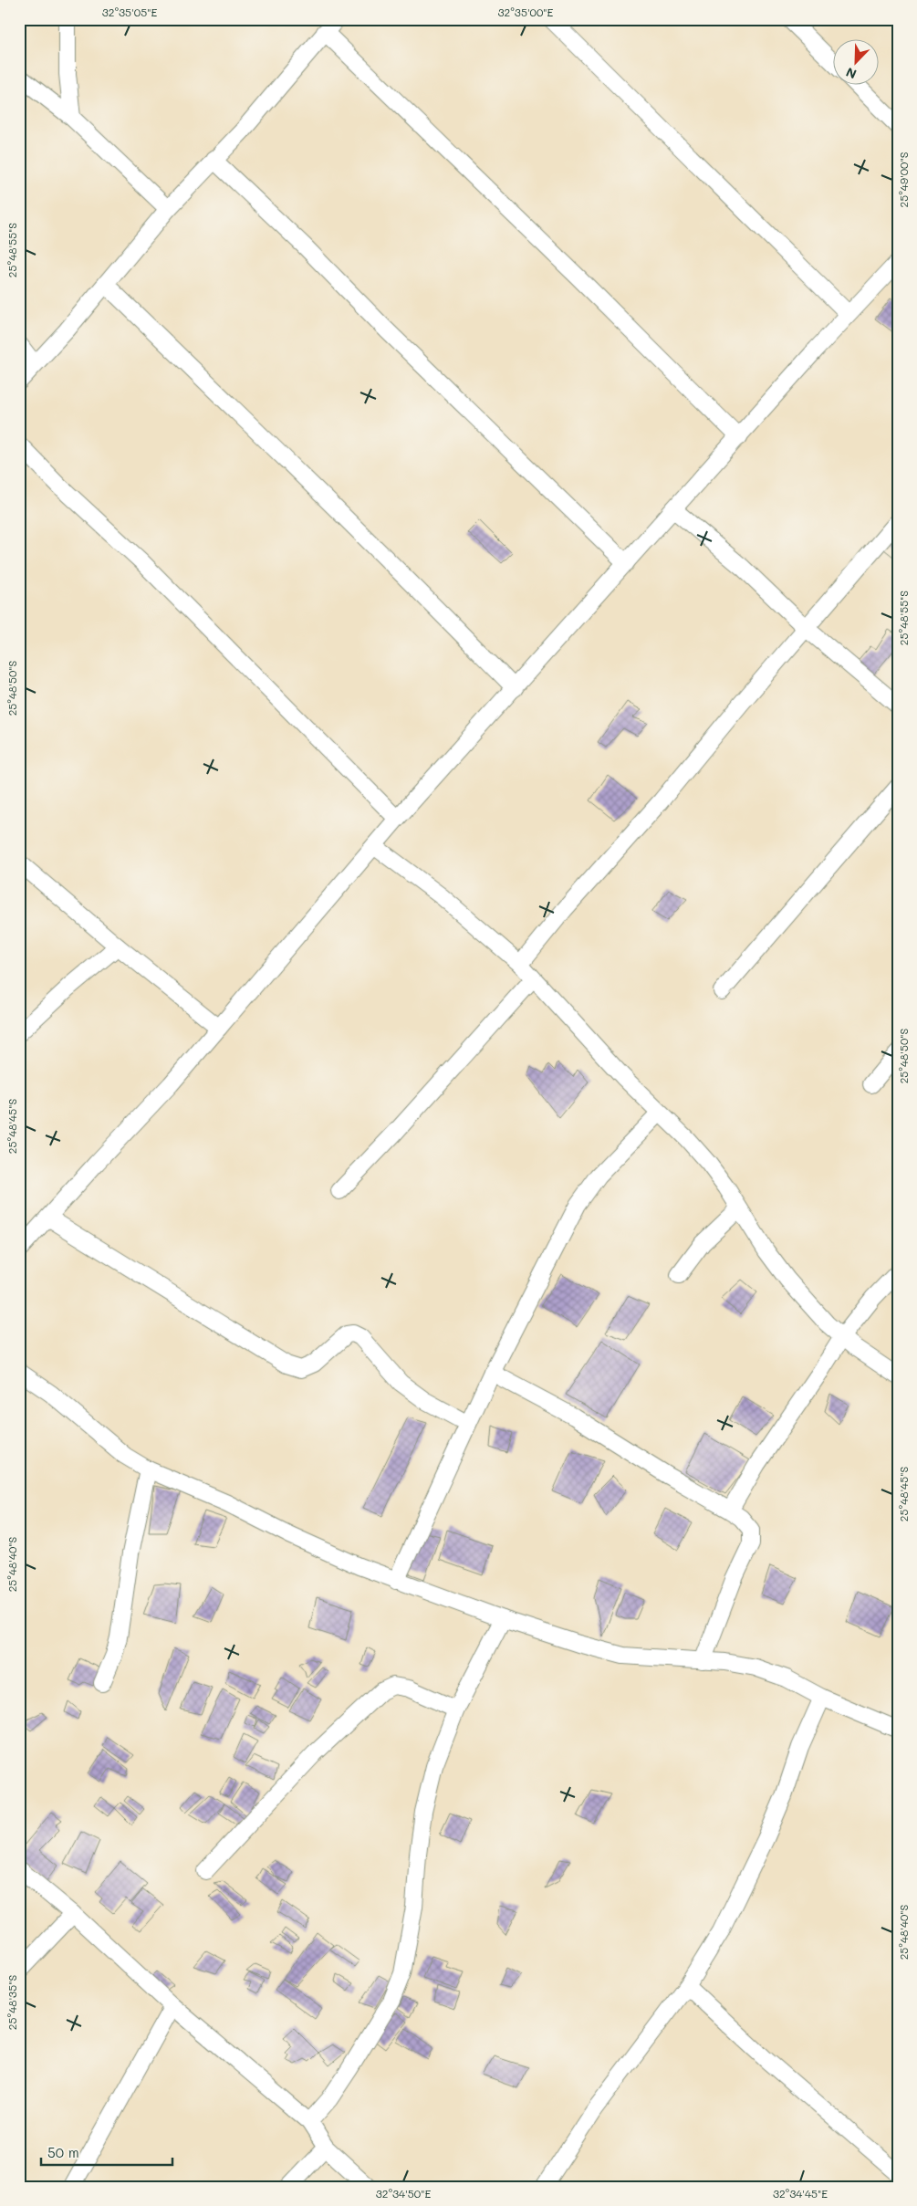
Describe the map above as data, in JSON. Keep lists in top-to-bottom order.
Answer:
{
  "scale_bar": "50 m",
  "north": "bottom left",
  "coordinates": [
    "32°35'05\"E",
    "32°35'00\"E",
    "25°49'00\"S",
    "25°48'55\"S",
    "25°48'50\"S",
    "25°48'45\"S",
    "25°48'40\"S",
    "25°48'35\"S",
    "32°34'50\"E",
    "32°34'45\"E"
  ]
}
